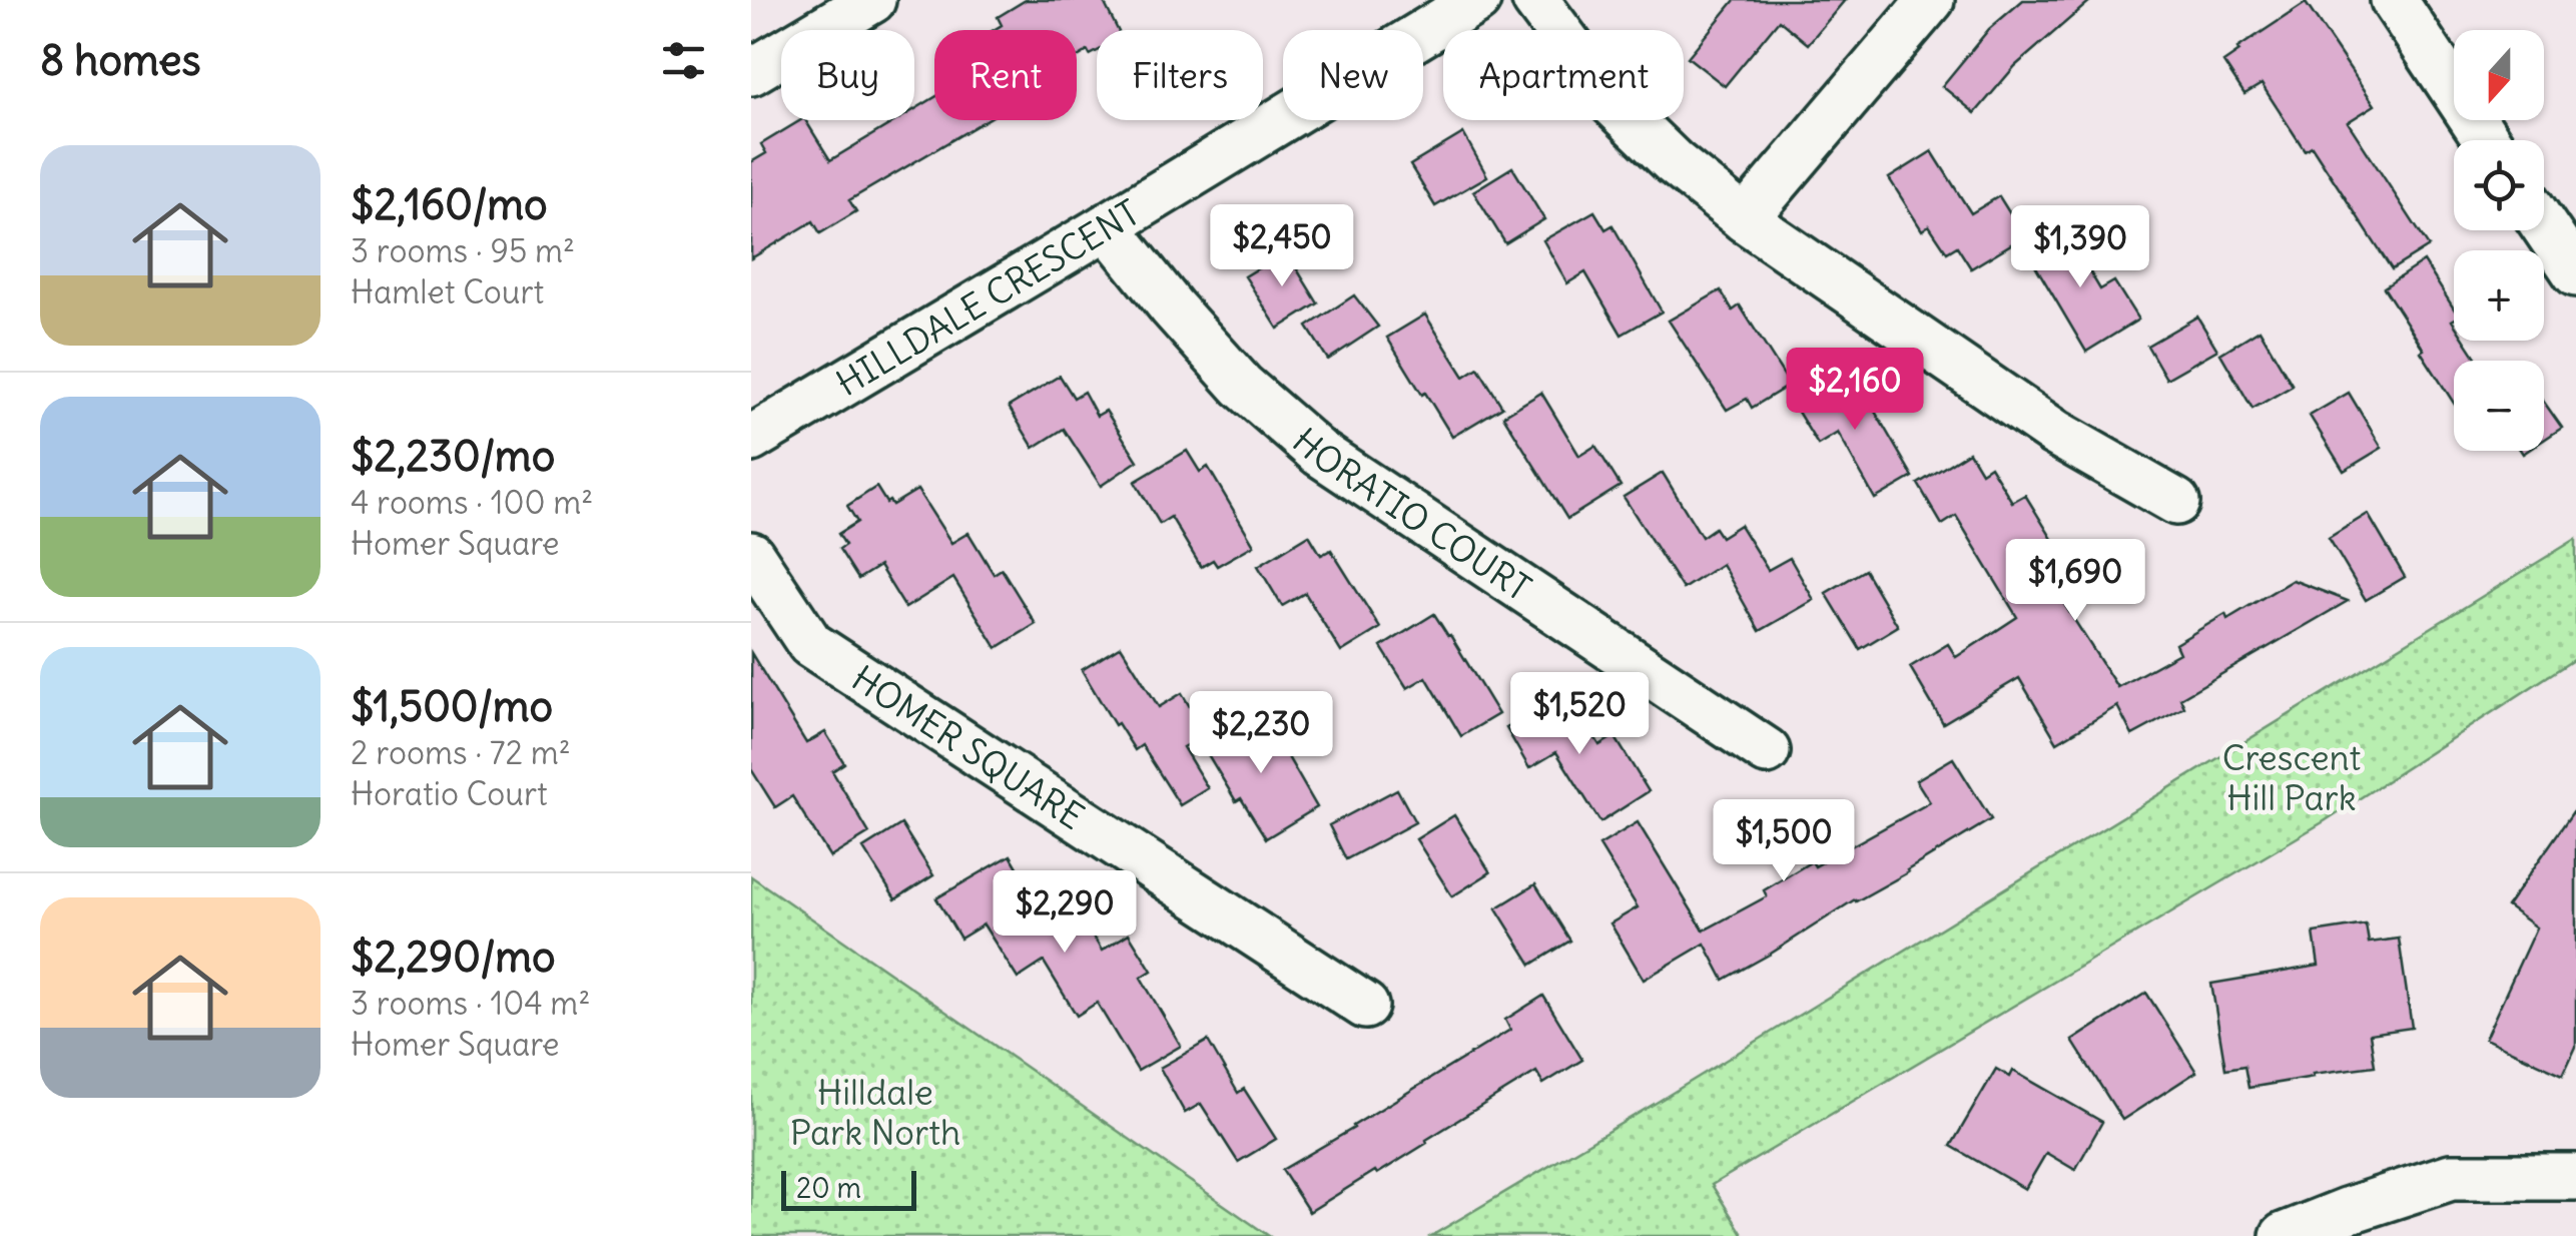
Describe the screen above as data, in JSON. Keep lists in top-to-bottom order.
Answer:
{
  "streets": {
    "street": ["HILLDALE CRESCENT", "HORATIO COURT", "HOMER SQUARE"]
  },
  "crossings": [
    ["HILLDALE CRESCENT", "HORATIO COURT"]
  ],
  "parks": ["Crescent Hill Park", "Hilldale Park North"],
  "scale_bar": "20 m",
  "north": "bottom",
  "page": {
    "heading": "8 homes",
    "map_buttons": ["+", "−"],
    "chip": [
      "Buy",
      "Rent",
      "Filters",
      "New",
      "Apartment"
    ],
    "list": [
      {
        "name": "$2,160/mo",
        "note": "3 rooms · 95 m² · Hamlet Court"
      },
      {
        "name": "$2,230/mo",
        "note": "4 rooms · 100 m² · Homer Square"
      },
      {
        "name": "$1,500/mo",
        "note": "2 rooms · 72 m² · Horatio Court"
      },
      {
        "name": "$2,290/mo",
        "note": "3 rooms · 104 m² · Homer Square"
      }
    ],
    "price": [
      "$2,450",
      "$1,390",
      "$2,160",
      "$1,690",
      "$1,520",
      "$2,230",
      "$1,500",
      "$2,290"
    ],
    "scale": "20 m"
  }
}
